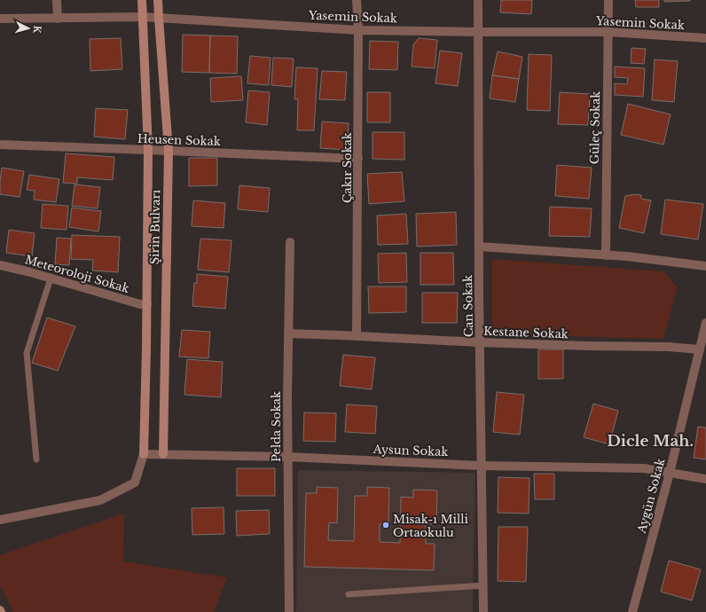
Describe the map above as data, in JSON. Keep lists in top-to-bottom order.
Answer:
{
  "streets": {
    "main road": ["Şirin Bulvarı"],
    "street": [
      "Yasemin Sokak",
      "Güleç Sokak",
      "Heusen Sokak",
      "Çakır Sokak",
      "Meteoroloji Sokak",
      "Can Sokak",
      "Kestane Sokak",
      "Pelda Sokak",
      "Aysun Sokak",
      "Aygün Sokak"
    ]
  },
  "crossings": [
    ["Yasemin Sokak", "Güleç Sokak"],
    ["Yasemin Sokak", "Çakır Sokak"],
    ["Yasemin Sokak", "Şirin Bulvarı"],
    ["Yasemin Sokak", "Can Sokak"],
    ["Heusen Sokak", "Çakır Sokak"],
    ["Heusen Sokak", "Şirin Bulvarı"],
    ["Çakır Sokak", "Kestane Sokak"],
    ["Şirin Bulvarı", "Meteoroloji Sokak"],
    ["Şirin Bulvarı", "Aysun Sokak"],
    ["Can Sokak", "Kestane Sokak"],
    ["Can Sokak", "Aysun Sokak"],
    ["Kestane Sokak", "Pelda Sokak"],
    ["Kestane Sokak", "Aygün Sokak"],
    ["Pelda Sokak", "Aysun Sokak"],
    ["Aysun Sokak", "Aygün Sokak"]
  ],
  "districts": ["Dicle Mah."],
  "places": ["Misak-ı Milli Ortaokulu"],
  "north": "right"
}
